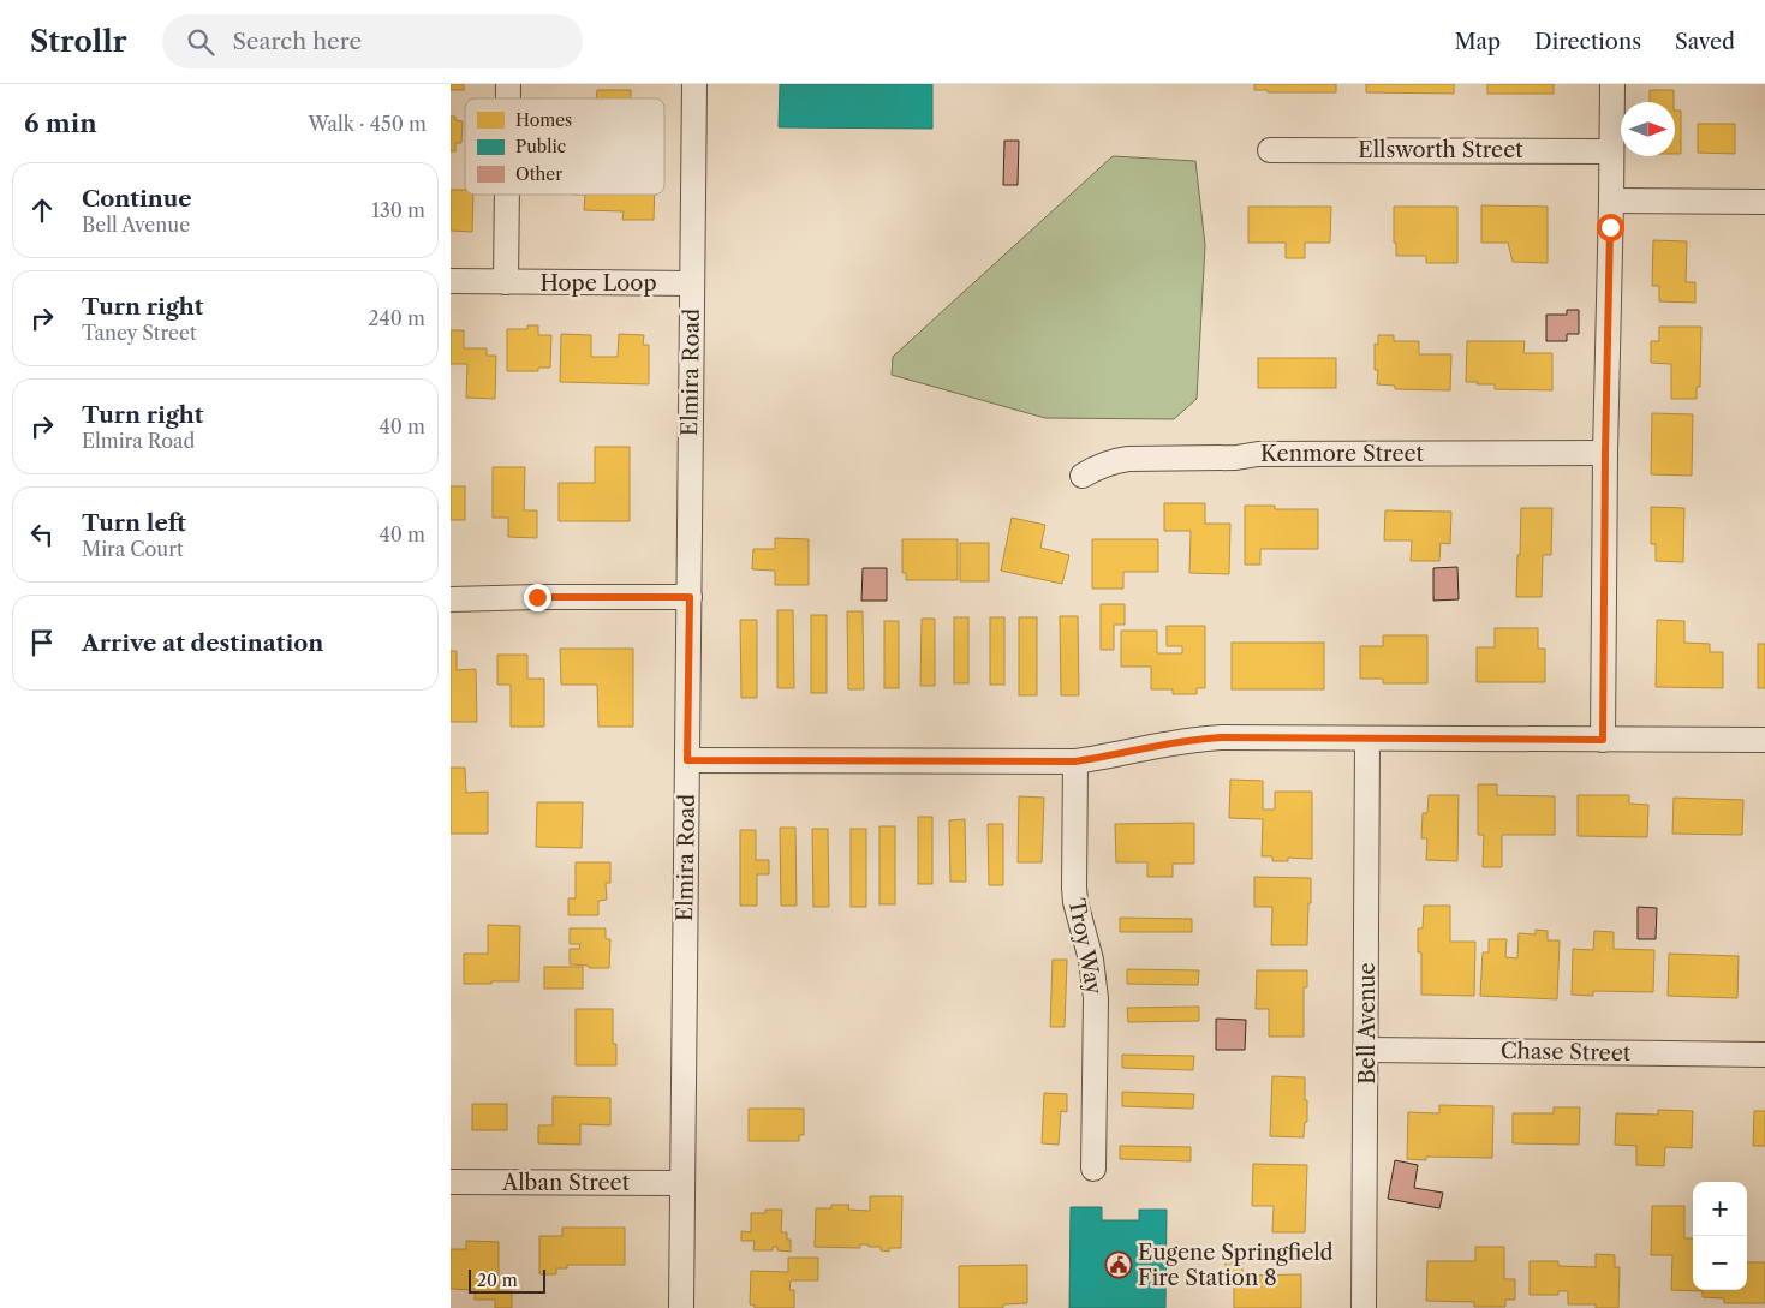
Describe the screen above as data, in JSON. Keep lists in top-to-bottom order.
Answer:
{
  "streets": {
    "street": [
      "Ellsworth Street",
      "Hope Loop",
      "Elmira Road",
      "Kenmore Street",
      "Troy Way",
      "Bell Avenue",
      "Chase Street",
      "Alban Street"
    ]
  },
  "crossings": [
    ["Hope Loop", "Elmira Road"],
    ["Elmira Road", "Alban Street"],
    ["Bell Avenue", "Chase Street"]
  ],
  "places": {
    "public building": ["Eugene Springfield Fire Station 8"]
  },
  "legend": ["Homes", "Public", "Other"],
  "scale_bar": "20 m",
  "north": "right",
  "page": {
    "header": "Strollr",
    "search": "Search here",
    "nav": ["Map", "Directions", "Saved"],
    "heading": ["6 min", "Walk · 450 m"],
    "list": [
      ["Continue", "Bell Avenue", "130 m"],
      ["Turn right", "Taney Street", "240 m"],
      ["Turn right", "Elmira Road", "40 m"],
      ["Turn left", "Mira Court", "40 m"],
      "Arrive at destination"
    ],
    "map_buttons": ["+", "−"],
    "scale": "20 m"
  }
}
